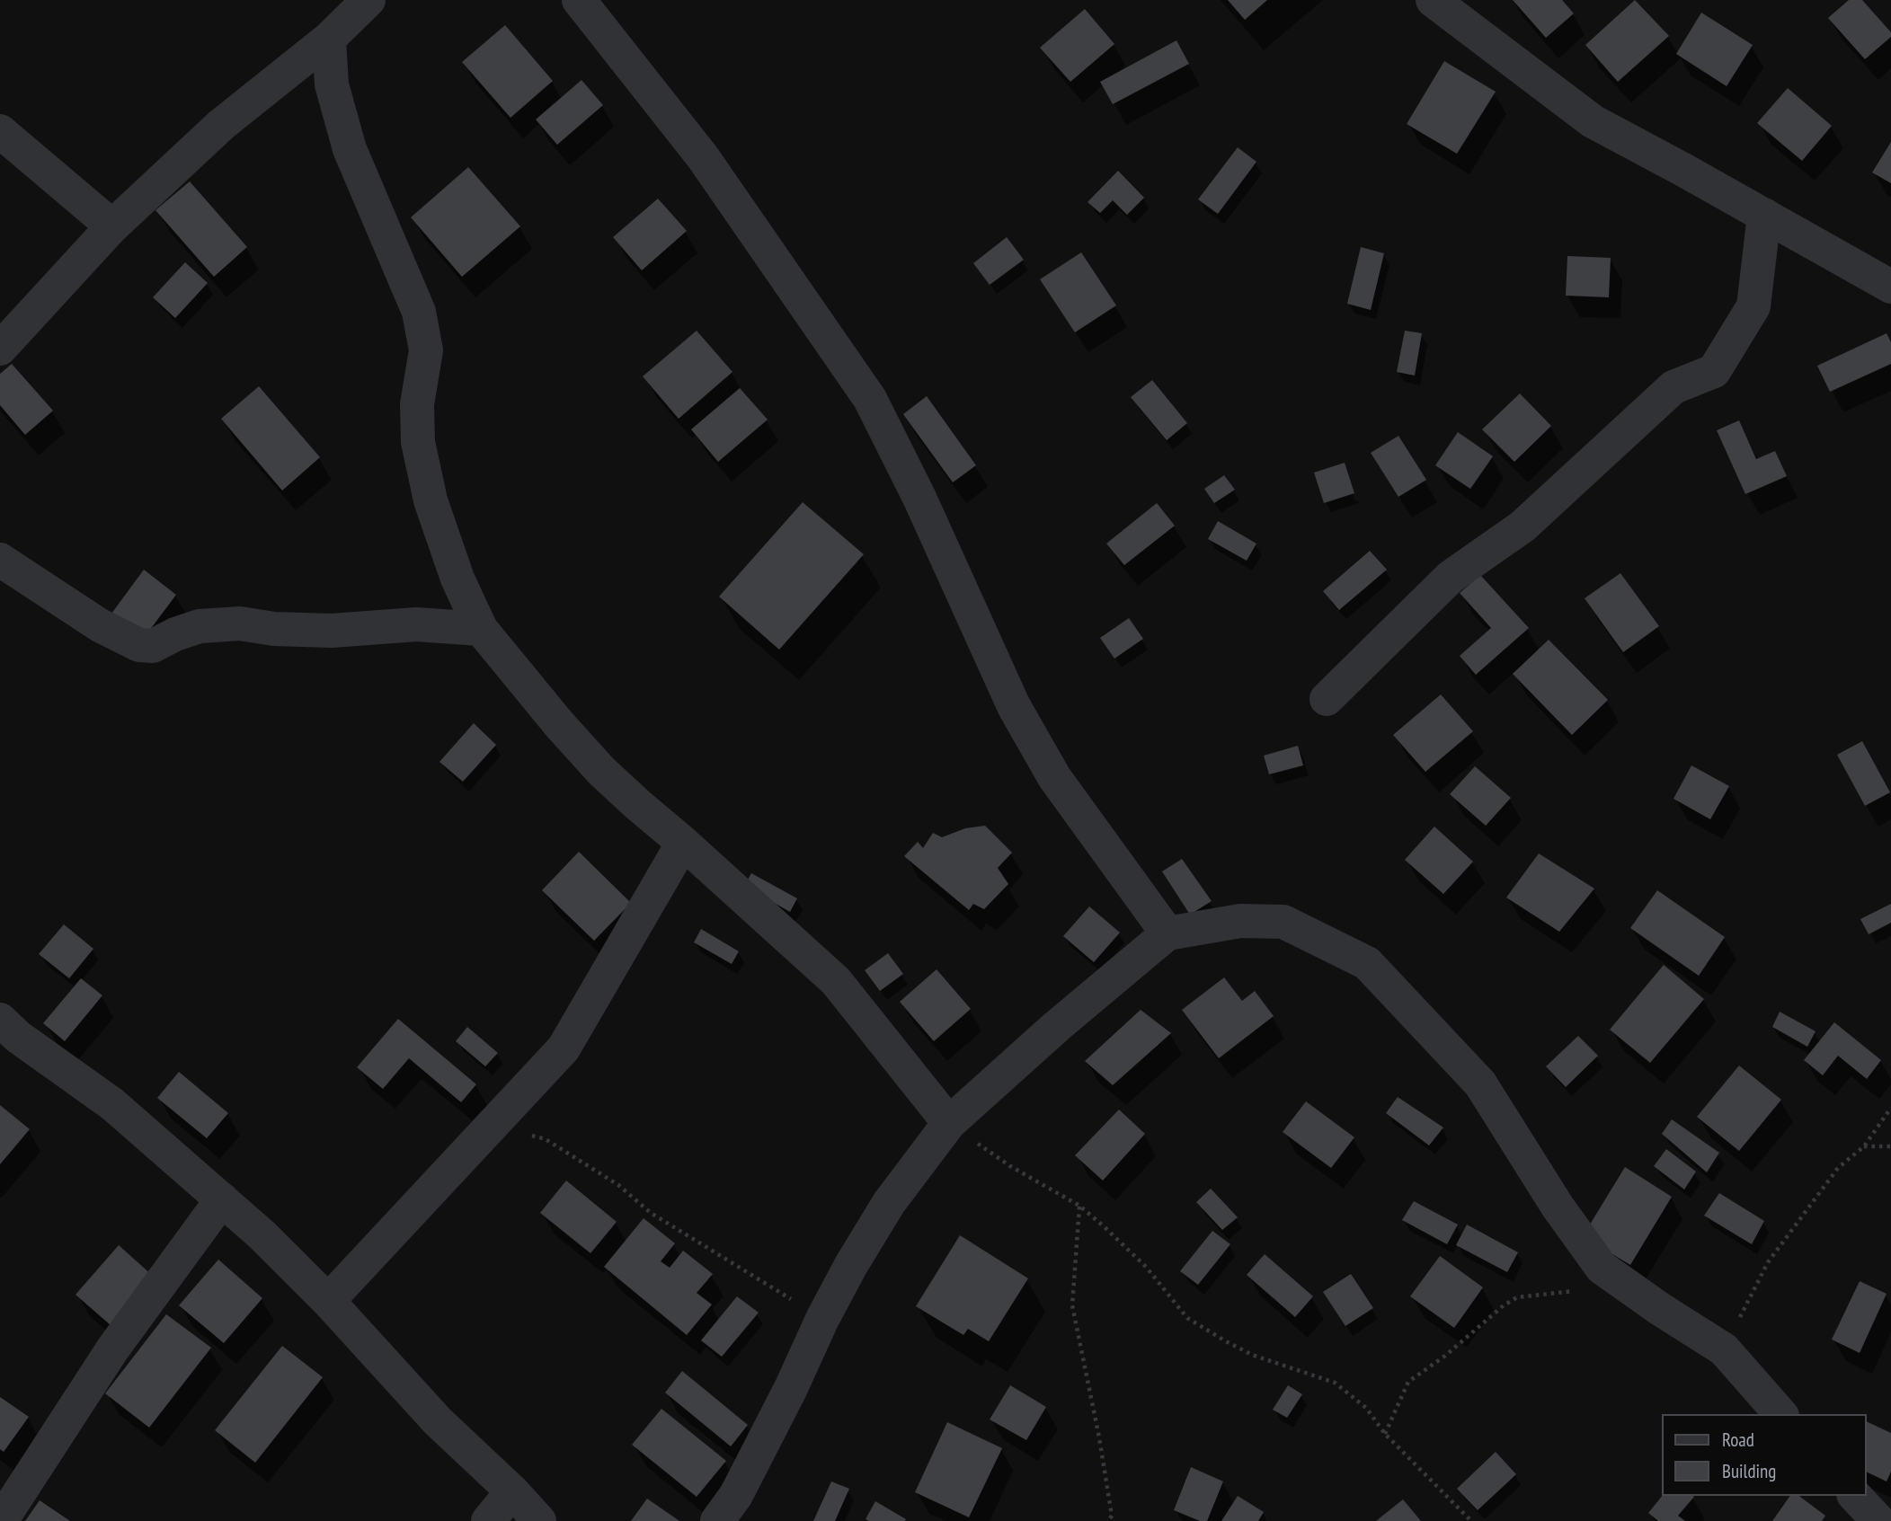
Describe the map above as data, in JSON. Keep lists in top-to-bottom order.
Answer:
{
  "legend": ["Road", "Building"]
}
